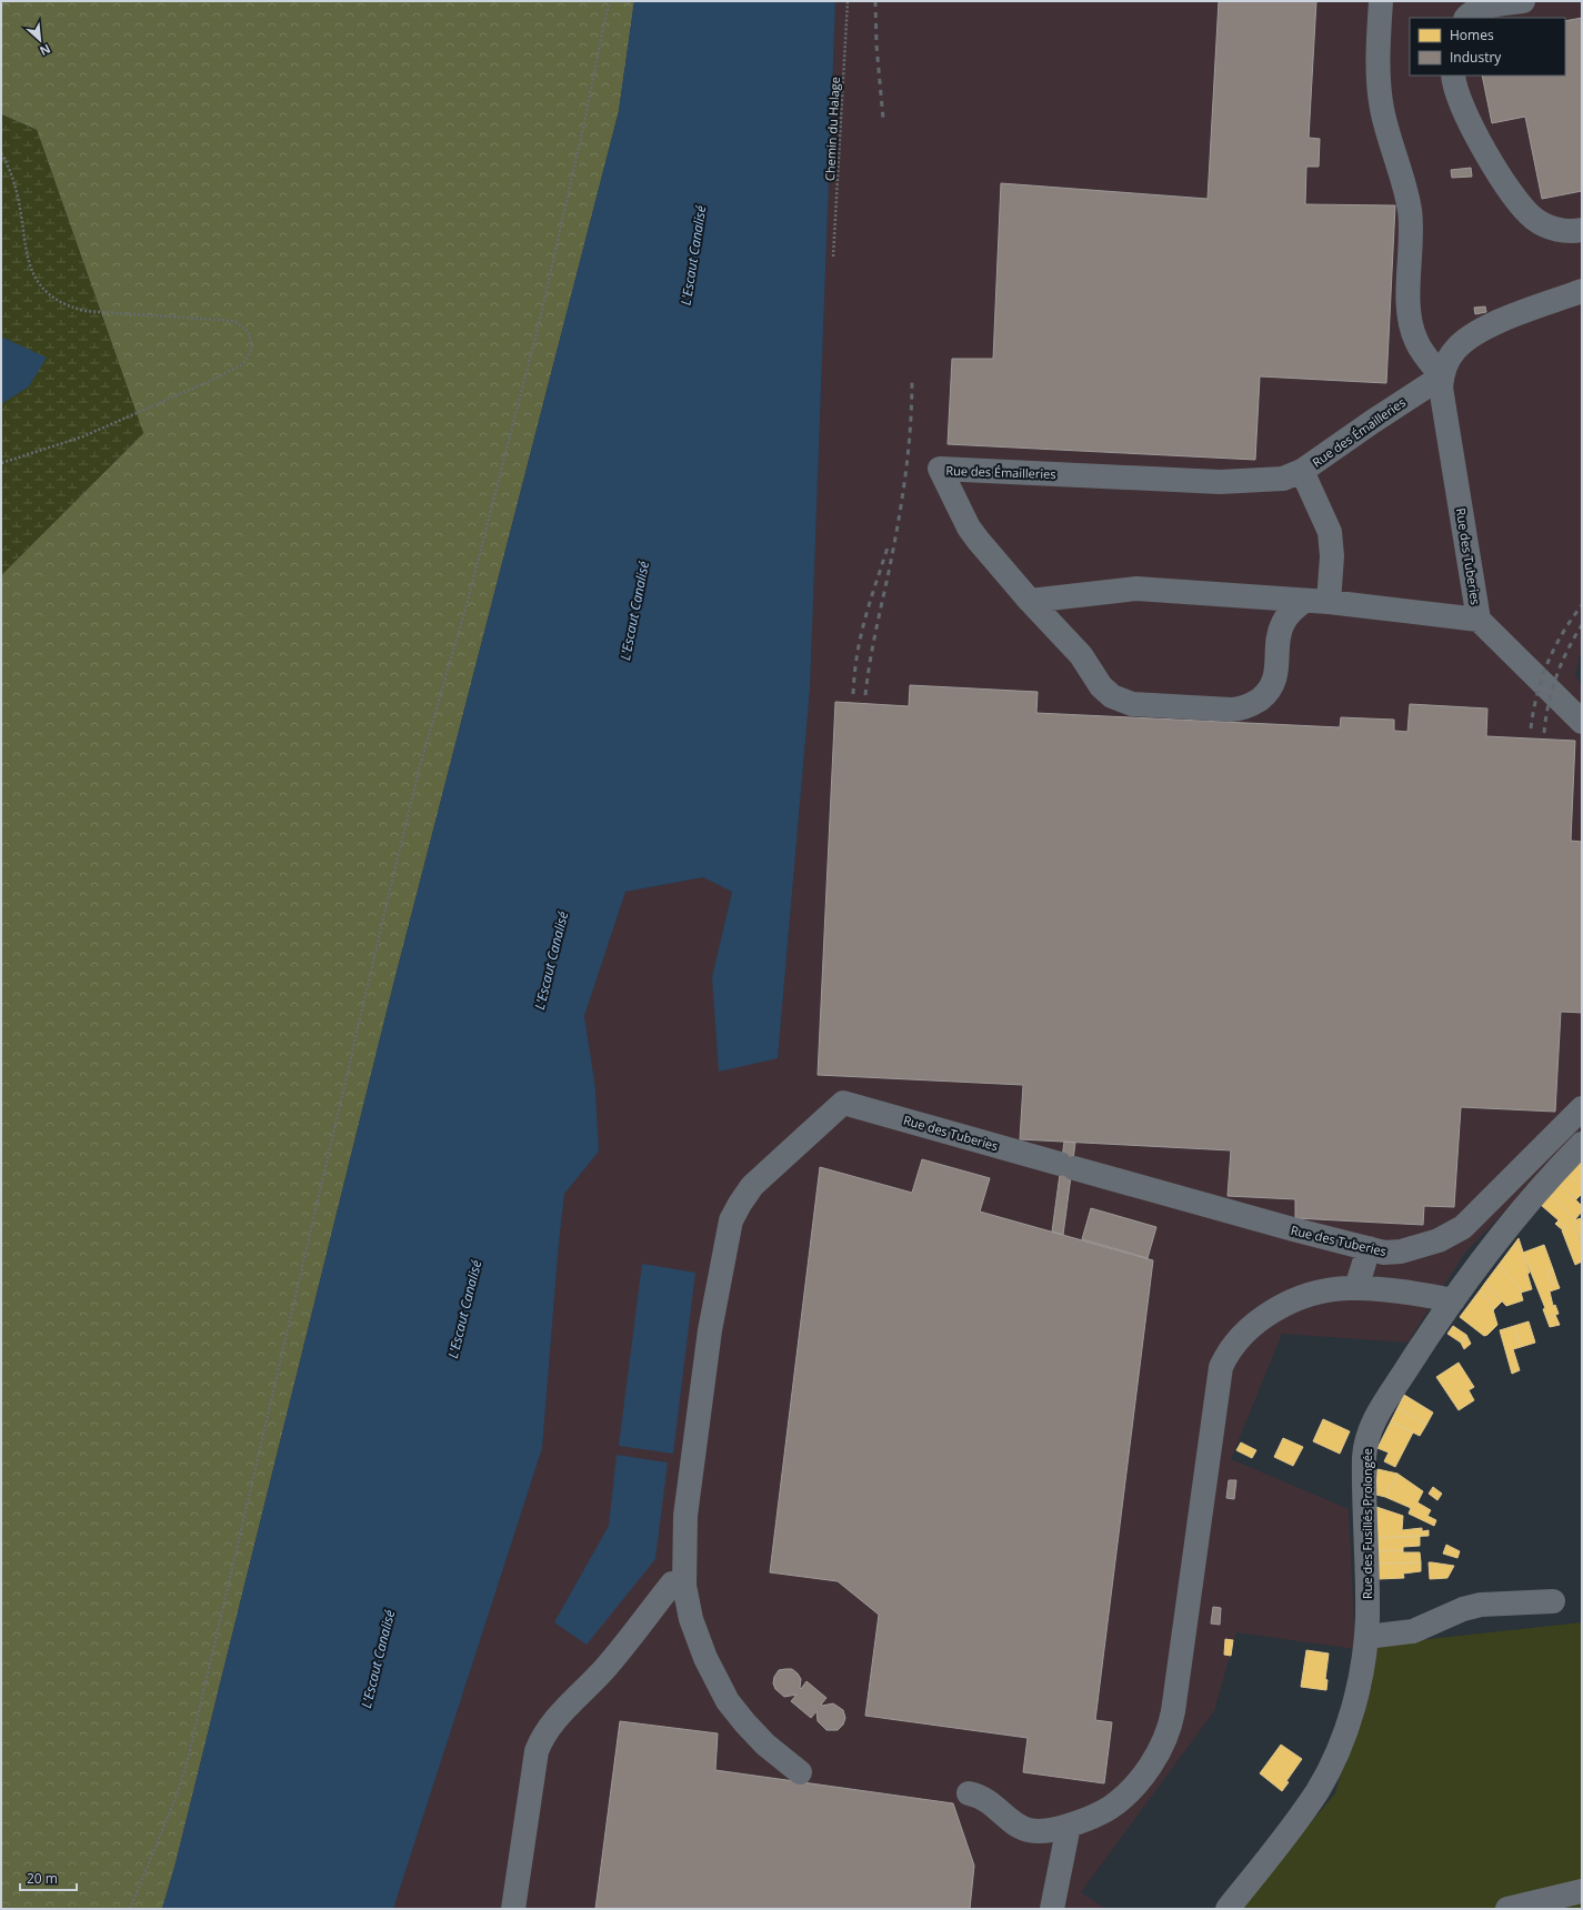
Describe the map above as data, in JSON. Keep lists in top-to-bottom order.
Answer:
{
  "streets": {
    "street": ["Rue des Émailleries", "Rue des Tuberies", "Rue des Fusillés Prolongée"],
    "path": ["Chemin du Halage"]
  },
  "crossings": [
    ["Rue des Émailleries", "Rue des Tuberies"]
  ],
  "water": ["L'Escaut Canalisé"],
  "legend": ["Homes", "Industry"],
  "scale_bar": "20 m",
  "north": "bottom right"
}
